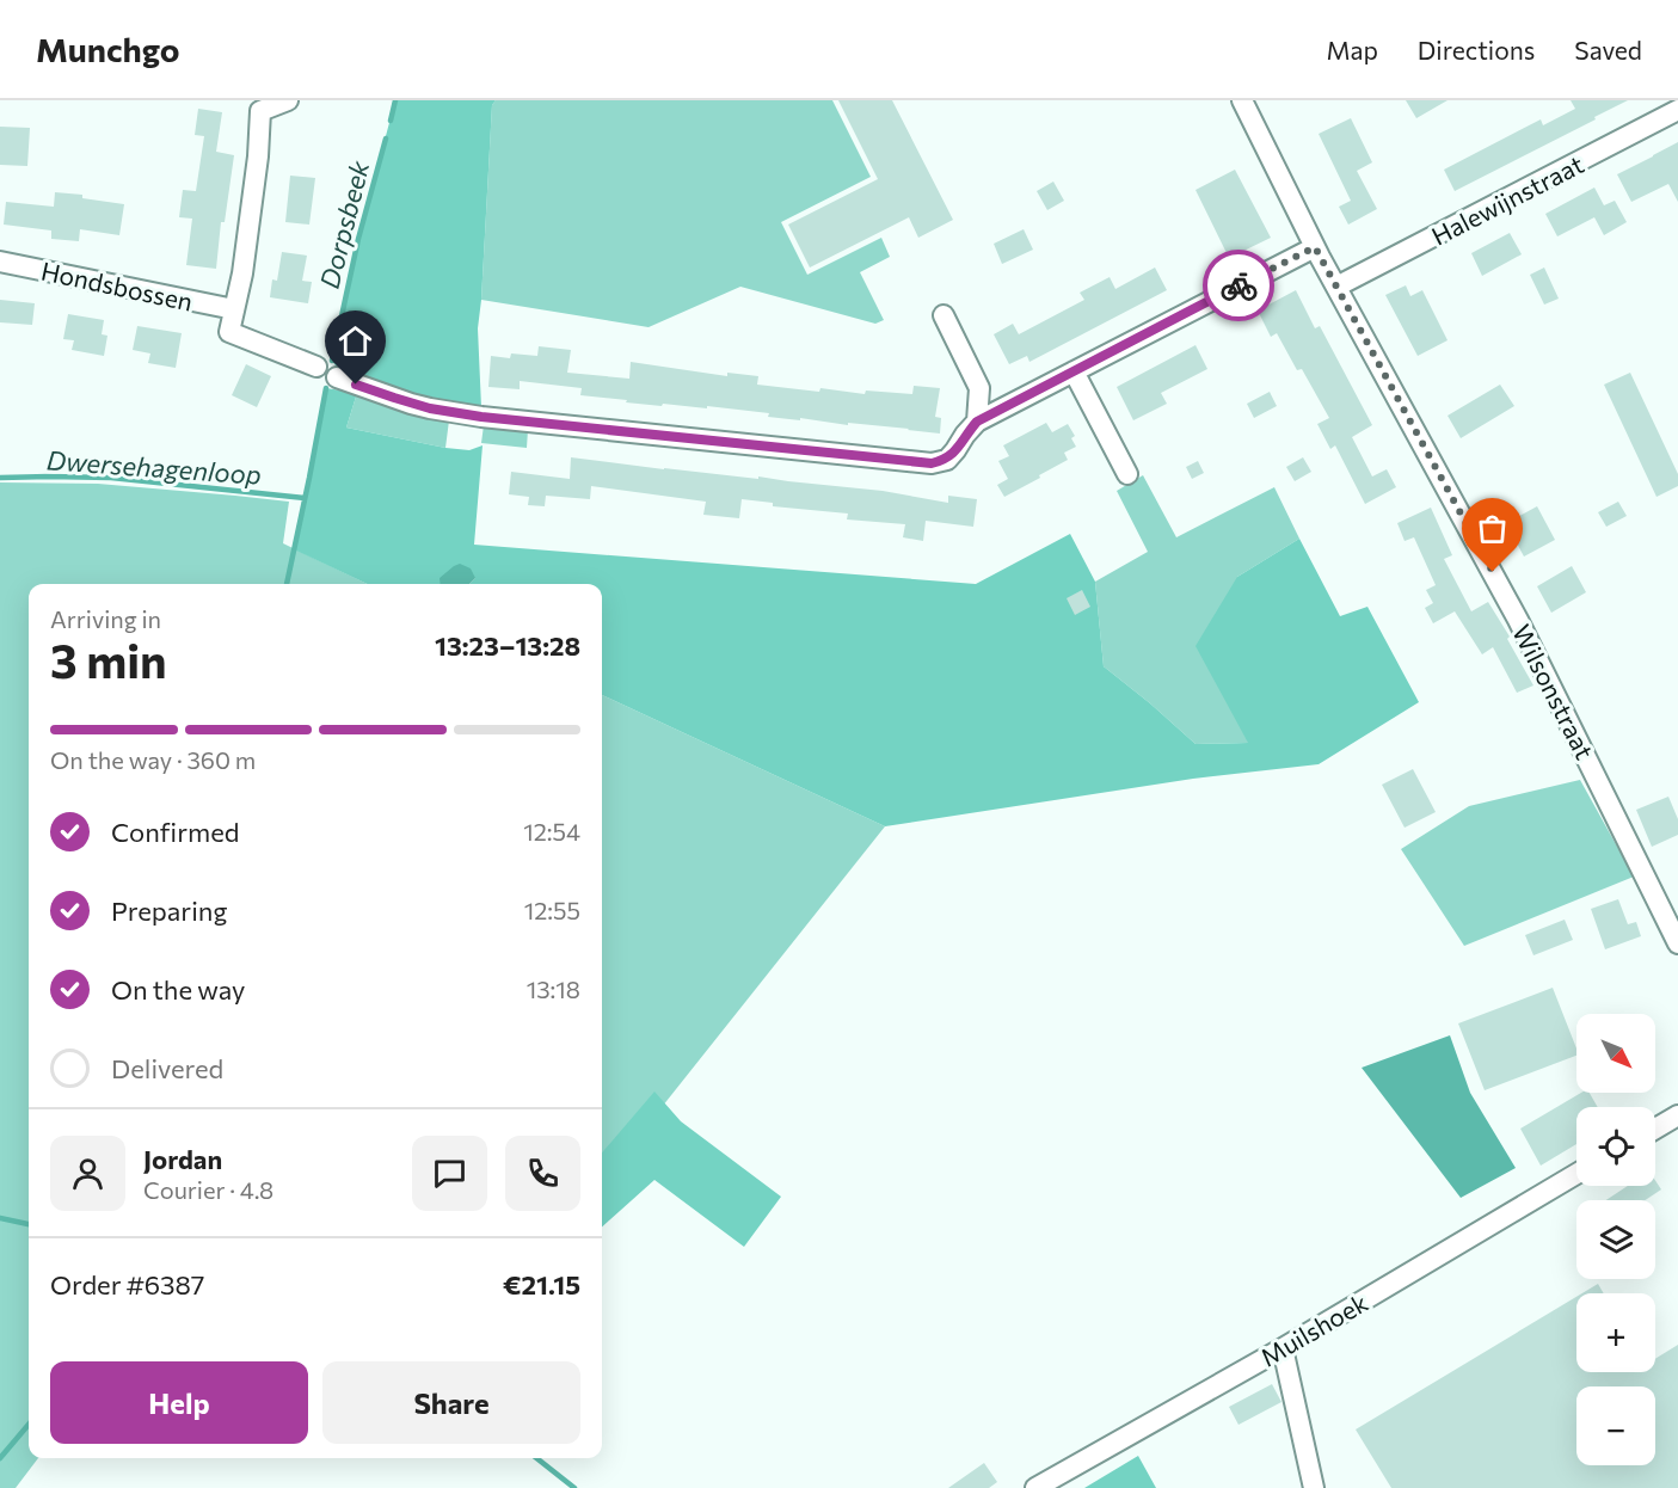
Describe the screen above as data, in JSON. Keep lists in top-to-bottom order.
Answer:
{
  "streets": {
    "street": [
      "Halewijnstraat",
      "Hondsbossen",
      "Wilsonstraat",
      "Muilshoek"
    ]
  },
  "crossings": [
    ["Halewijnstraat", "Wilsonstraat"]
  ],
  "water": ["Dorpsbeek", "Dwersehagenloop"],
  "north": "bottom right",
  "page": {
    "header": "Munchgo",
    "nav": ["Map", "Directions", "Saved"],
    "heading": ["3 min", "Arriving in", "13:23–13:28"],
    "panel": [
      "Jordan",
      "Courier · 4.8",
      "Order #6387",
      "€21.15"
    ],
    "bar": "On the way · 360 m",
    "list": [
      ["Confirmed", "12:54"],
      ["Preparing", "12:55"],
      ["On the way", "13:18"],
      "Delivered"
    ],
    "map_buttons": ["+", "−"],
    "buttons": ["Help", "Share"]
  }
}
